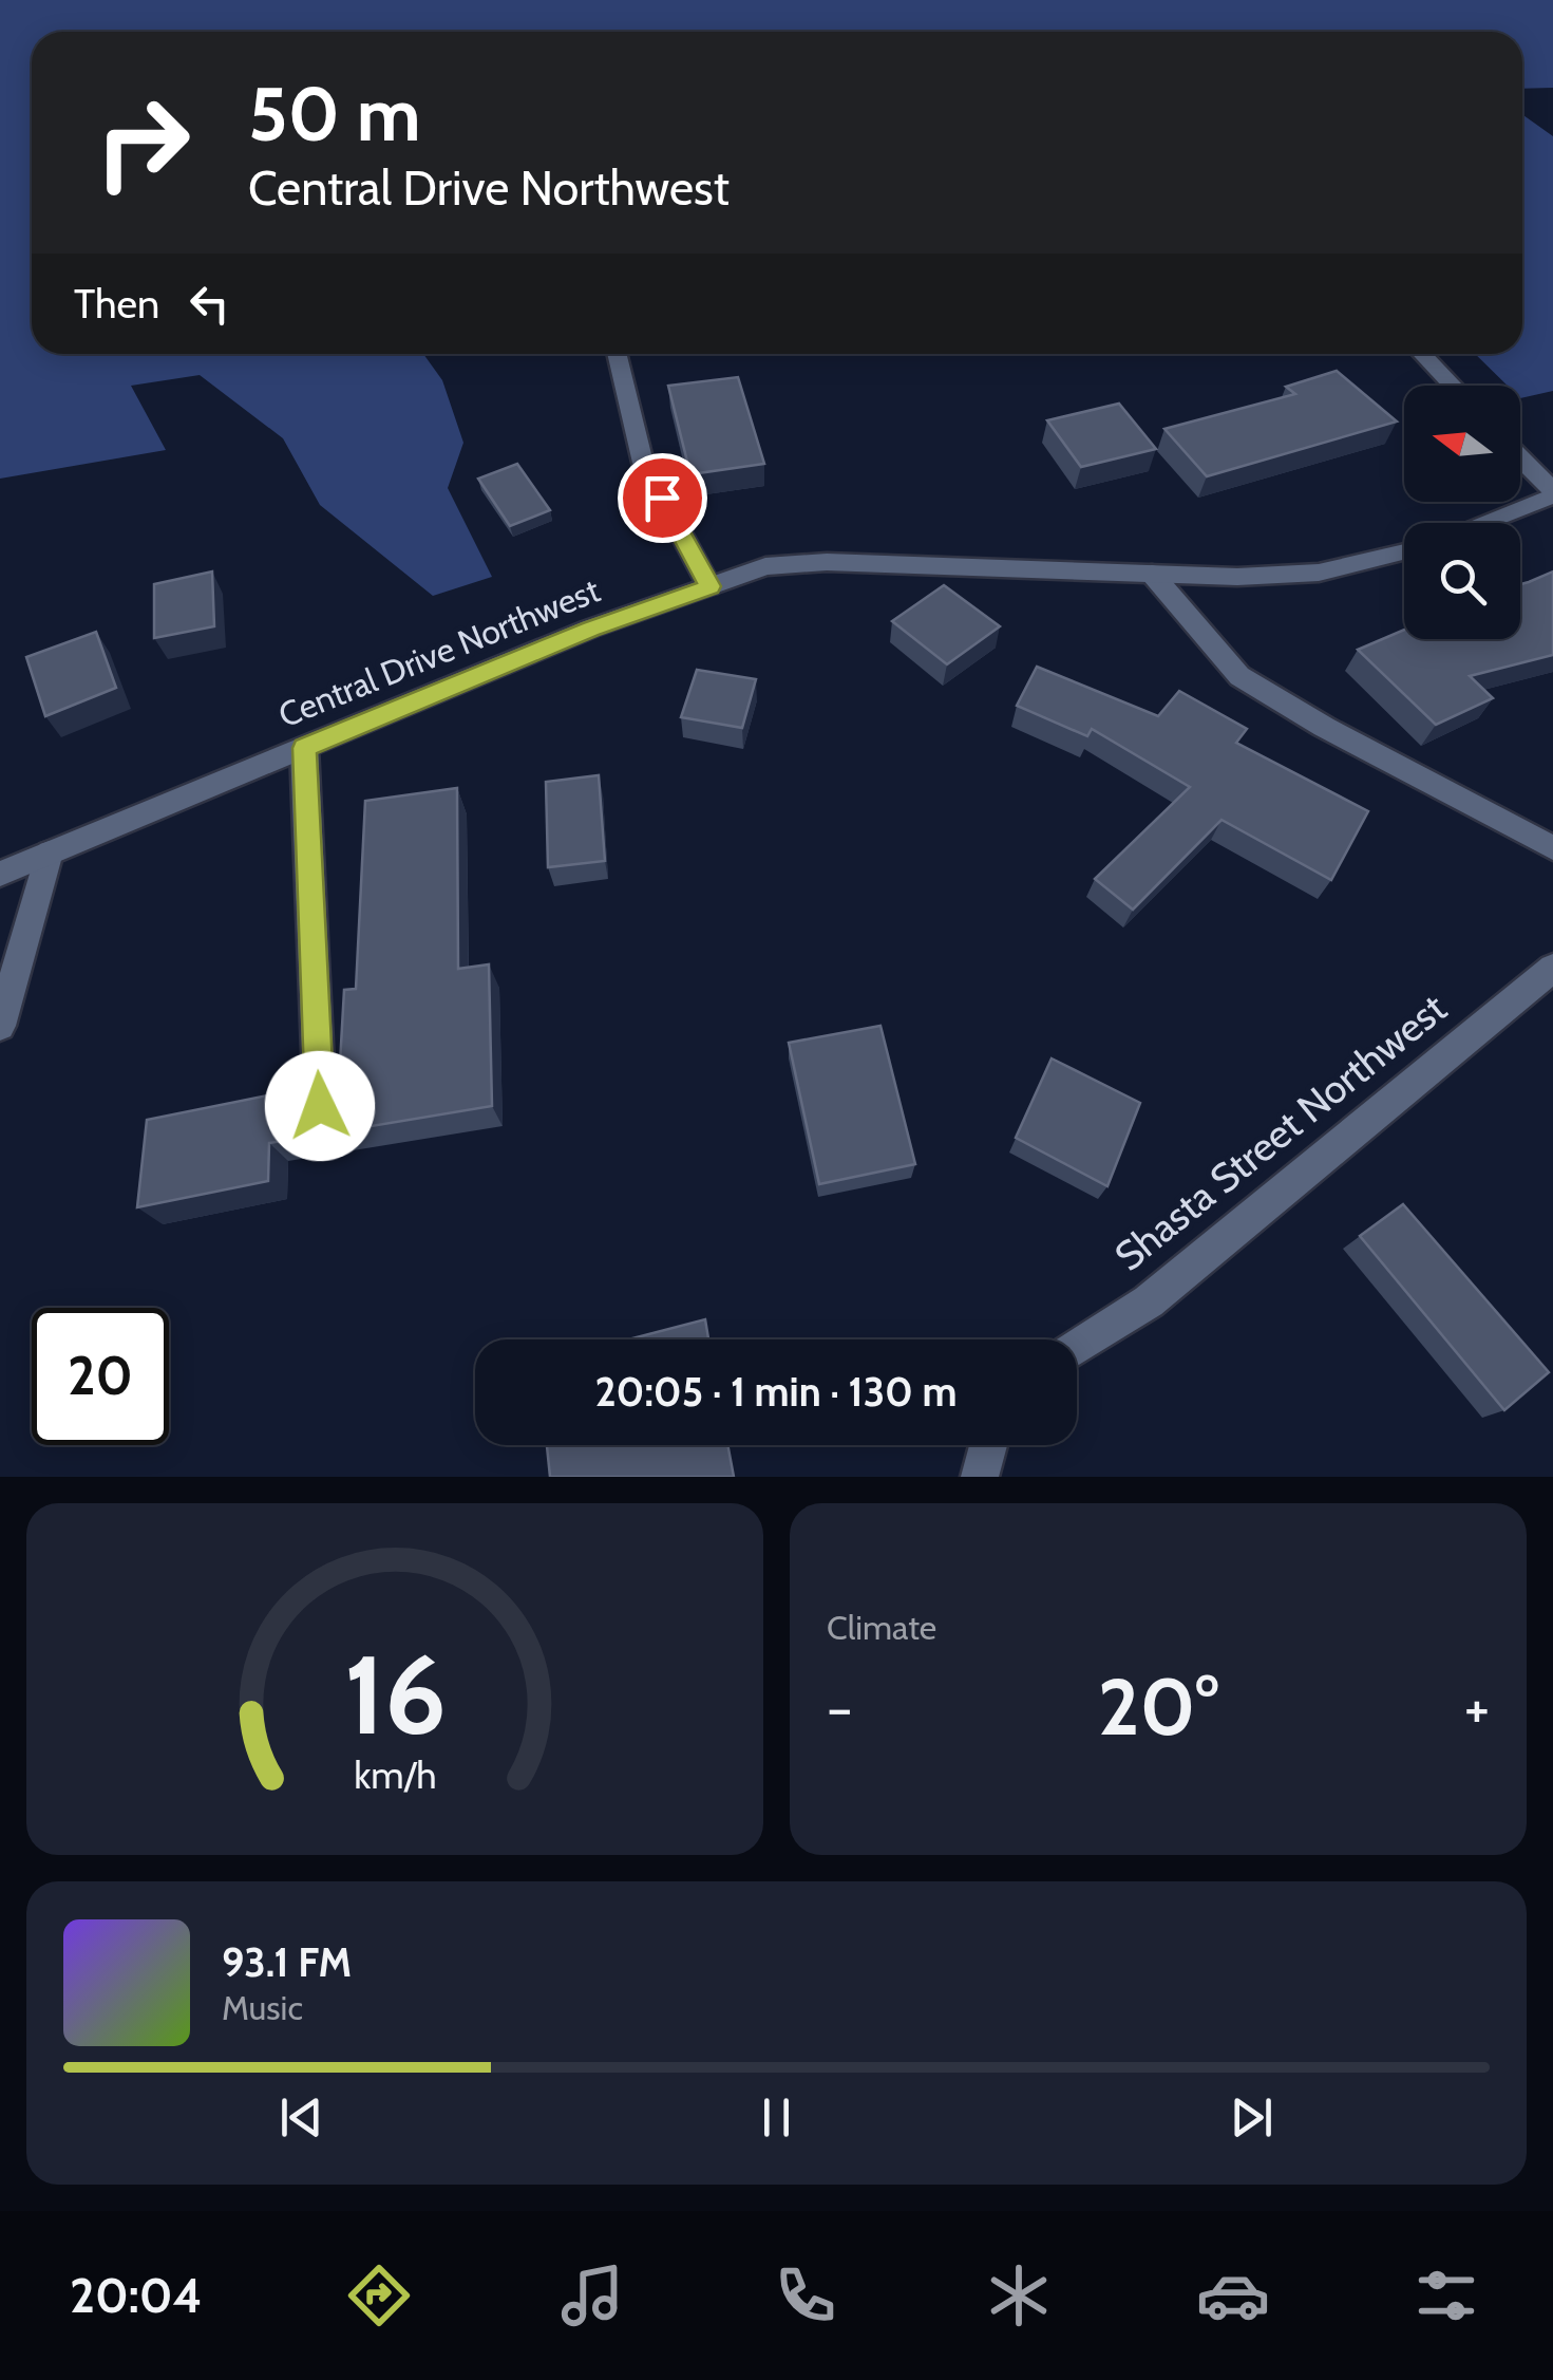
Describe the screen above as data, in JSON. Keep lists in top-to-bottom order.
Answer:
{
  "streets": {
    "street": ["Central Drive Northwest", "Shasta Street Northwest"]
  },
  "north": "left",
  "page": {
    "turn": ["50 m", "Central Drive Northwest"],
    "then": "Then",
    "limit": "20",
    "trip": "20:05 · 1 min · 130 m",
    "tile": "Climate",
    "heat": ["−", "20°", "+"],
    "song": ["93.1 FM", "Music"],
    "tabs": "20:04",
    "gauge": ["16", "km/h"]
  }
}
